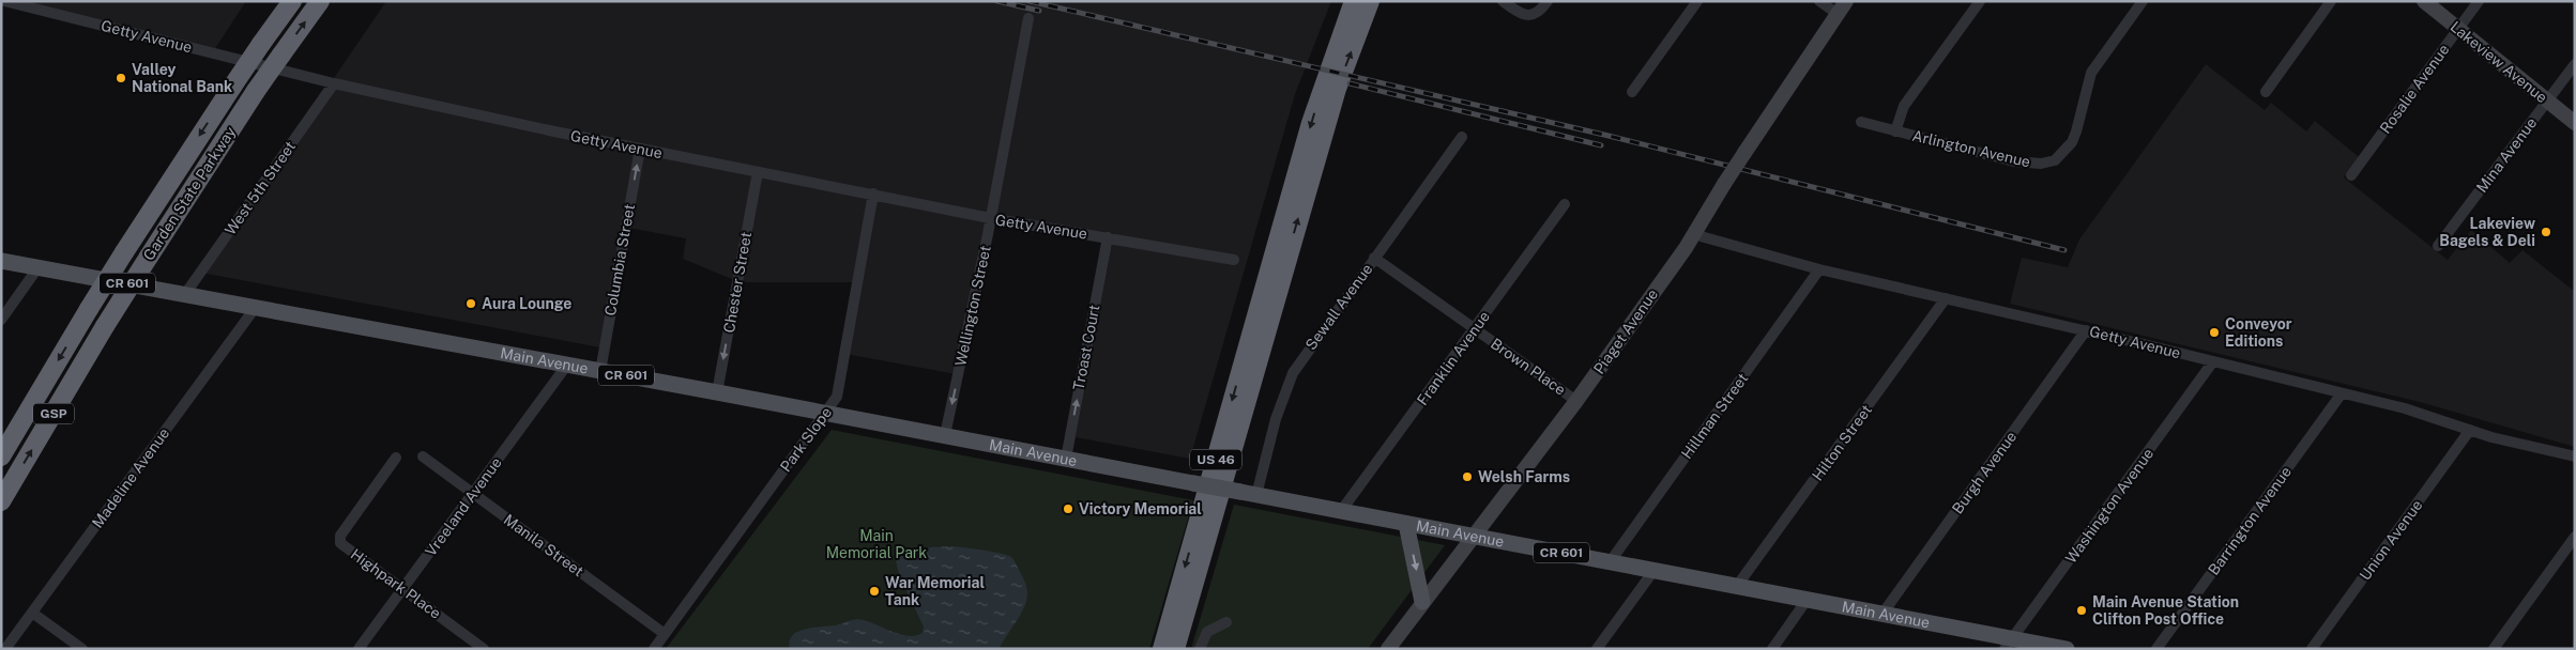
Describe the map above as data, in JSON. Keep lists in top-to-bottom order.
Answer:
{
  "streets": {
    "highway": ["Garden State Parkway", "GSP", "US 46"],
    "main road": ["CR 601", "Main Avenue"],
    "street": [
      "Getty Avenue",
      "Lakeview Avenue",
      "Rosalie Avenue",
      "Arlington Avenue",
      "Mina Avenue",
      "West 5th Street",
      "Columbia Street",
      "Chester Street",
      "Wellington Street",
      "Sewall Avenue",
      "Piaget Avenue",
      "Troast Court",
      "Franklin Avenue",
      "Brown Place",
      "Hillman Street",
      "Park Slope",
      "Hilton Street",
      "Burgh Avenue",
      "Madeline Avenue",
      "Washington Avenue",
      "Vreeland Avenue",
      "Barrington Avenue",
      "Union Avenue",
      "Manila Street",
      "Highpark Place"
    ]
  },
  "crossings": [
    ["Getty Avenue", "West 5th Street"],
    ["Getty Avenue", "Columbia Street"],
    ["Getty Avenue", "Chester Street"],
    ["Getty Avenue", "Wellington Street"],
    ["Getty Avenue", "Piaget Avenue"],
    ["Getty Avenue", "Troast Court"],
    ["Getty Avenue", "Hillman Street"],
    ["Getty Avenue", "Park Slope"],
    ["Getty Avenue", "Hilton Street"],
    ["Getty Avenue", "Burgh Avenue"],
    ["Getty Avenue", "Washington Avenue"],
    ["Getty Avenue", "Barrington Avenue"],
    ["Getty Avenue", "Union Avenue"],
    ["Lakeview Avenue", "Rosalie Avenue"],
    ["Lakeview Avenue", "Mina Avenue"],
    ["West 5th Street", "Main Avenue"],
    ["Columbia Street", "Main Avenue"],
    ["Chester Street", "Main Avenue"],
    ["Wellington Street", "Main Avenue"],
    ["Sewall Avenue", "Main Avenue"],
    ["Sewall Avenue", "Brown Place"],
    ["Piaget Avenue", "Main Avenue"],
    ["Piaget Avenue", "Brown Place"],
    ["Troast Court", "Main Avenue"],
    ["Franklin Avenue", "Main Avenue"],
    ["Franklin Avenue", "Brown Place"],
    ["Main Avenue", "Hillman Street"],
    ["Main Avenue", "Park Slope"],
    ["Main Avenue", "Hilton Street"],
    ["Main Avenue", "Burgh Avenue"],
    ["Main Avenue", "Madeline Avenue"],
    ["Main Avenue", "Washington Avenue"],
    ["Main Avenue", "Vreeland Avenue"],
    ["Park Slope", "Manila Street"],
    ["Vreeland Avenue", "Manila Street"],
    ["Vreeland Avenue", "Highpark Place"]
  ],
  "one_way": [
    "Columbia Street",
    "Chester Street",
    "Wellington Street",
    "Troast Court"
  ],
  "parks": ["Main Memorial Park"],
  "places": [
    "Valley National Bank",
    "Lakeview Bagels & Deli",
    "Aura Lounge",
    "Conveyor Editions",
    "Welsh Farms",
    "Victory Memorial",
    "War Memorial Tank",
    "Main Avenue Station Clifton Post Office"
  ]
}
